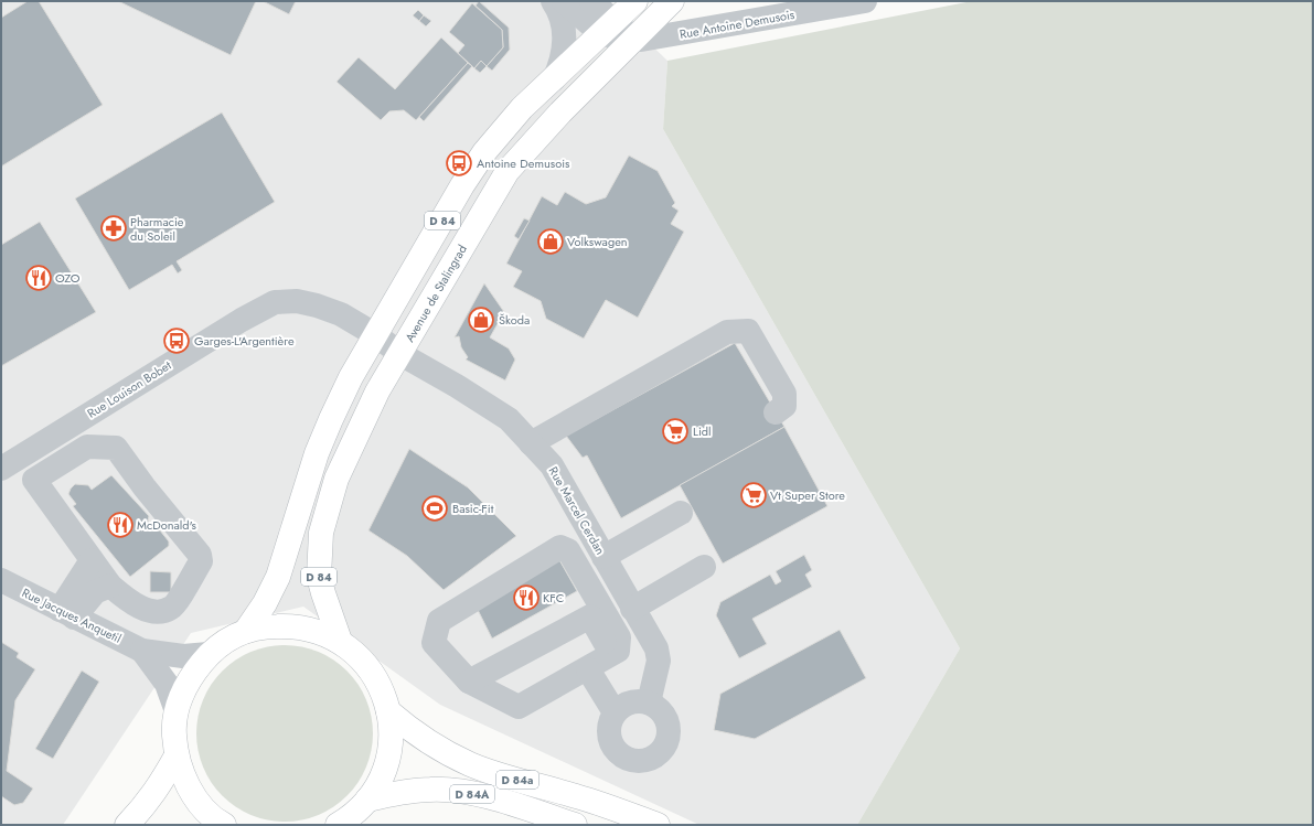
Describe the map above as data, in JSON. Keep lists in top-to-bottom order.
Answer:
{
  "streets": {
    "main road": [
      "D 84",
      "Avenue de Stalingrad",
      "D 84a",
      "D 84A"
    ],
    "street": [
      "Rue Antoine Demusois",
      "Rue Louison Bobet",
      "Rue Marcel Cerdan",
      "Rue Jacques Anquetil"
    ]
  },
  "crossings": [
    ["Rue Antoine Demusois", "D 84"],
    ["Rue Antoine Demusois", "Avenue de Stalingrad"],
    ["D 84", "Rue Louison Bobet"],
    ["Avenue de Stalingrad", "Rue Louison Bobet"],
    ["Avenue de Stalingrad", "Rue Marcel Cerdan"],
    ["Rue Louison Bobet", "Rue Marcel Cerdan"]
  ],
  "places": {
    "bus stop": ["Antoine Demusois", "Garges-L'Argentière"],
    "pharmacy": ["Pharmacie du Soleil"],
    "shop": ["Volkswagen", "Škoda"],
    "restaurant": ["OZO", "McDonald's", "KFC"],
    "supermarket": ["Lidl", "Vt Super Store"],
    "sports": ["Basic-Fit"]
  }
}
